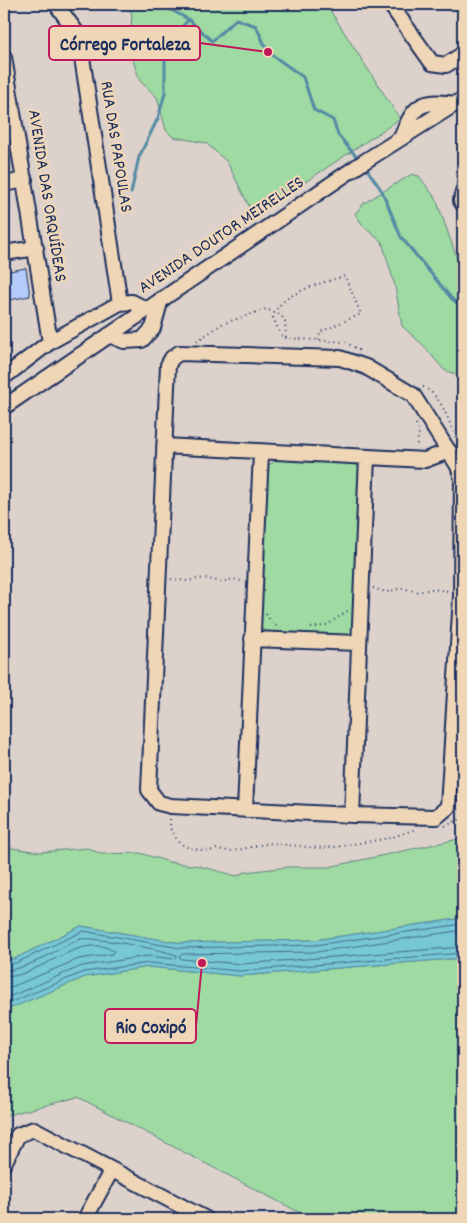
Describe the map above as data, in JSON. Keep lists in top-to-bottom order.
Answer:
{
  "streets": {
    "street": ["RUA DAS PAPOULAS", "AVENIDA DAS ORQUÍDEAS", "AVENIDA DOUTOR MEIRELLES"]
  },
  "places": ["Córrego Fortaleza", "Rio Coxipó"]
}
